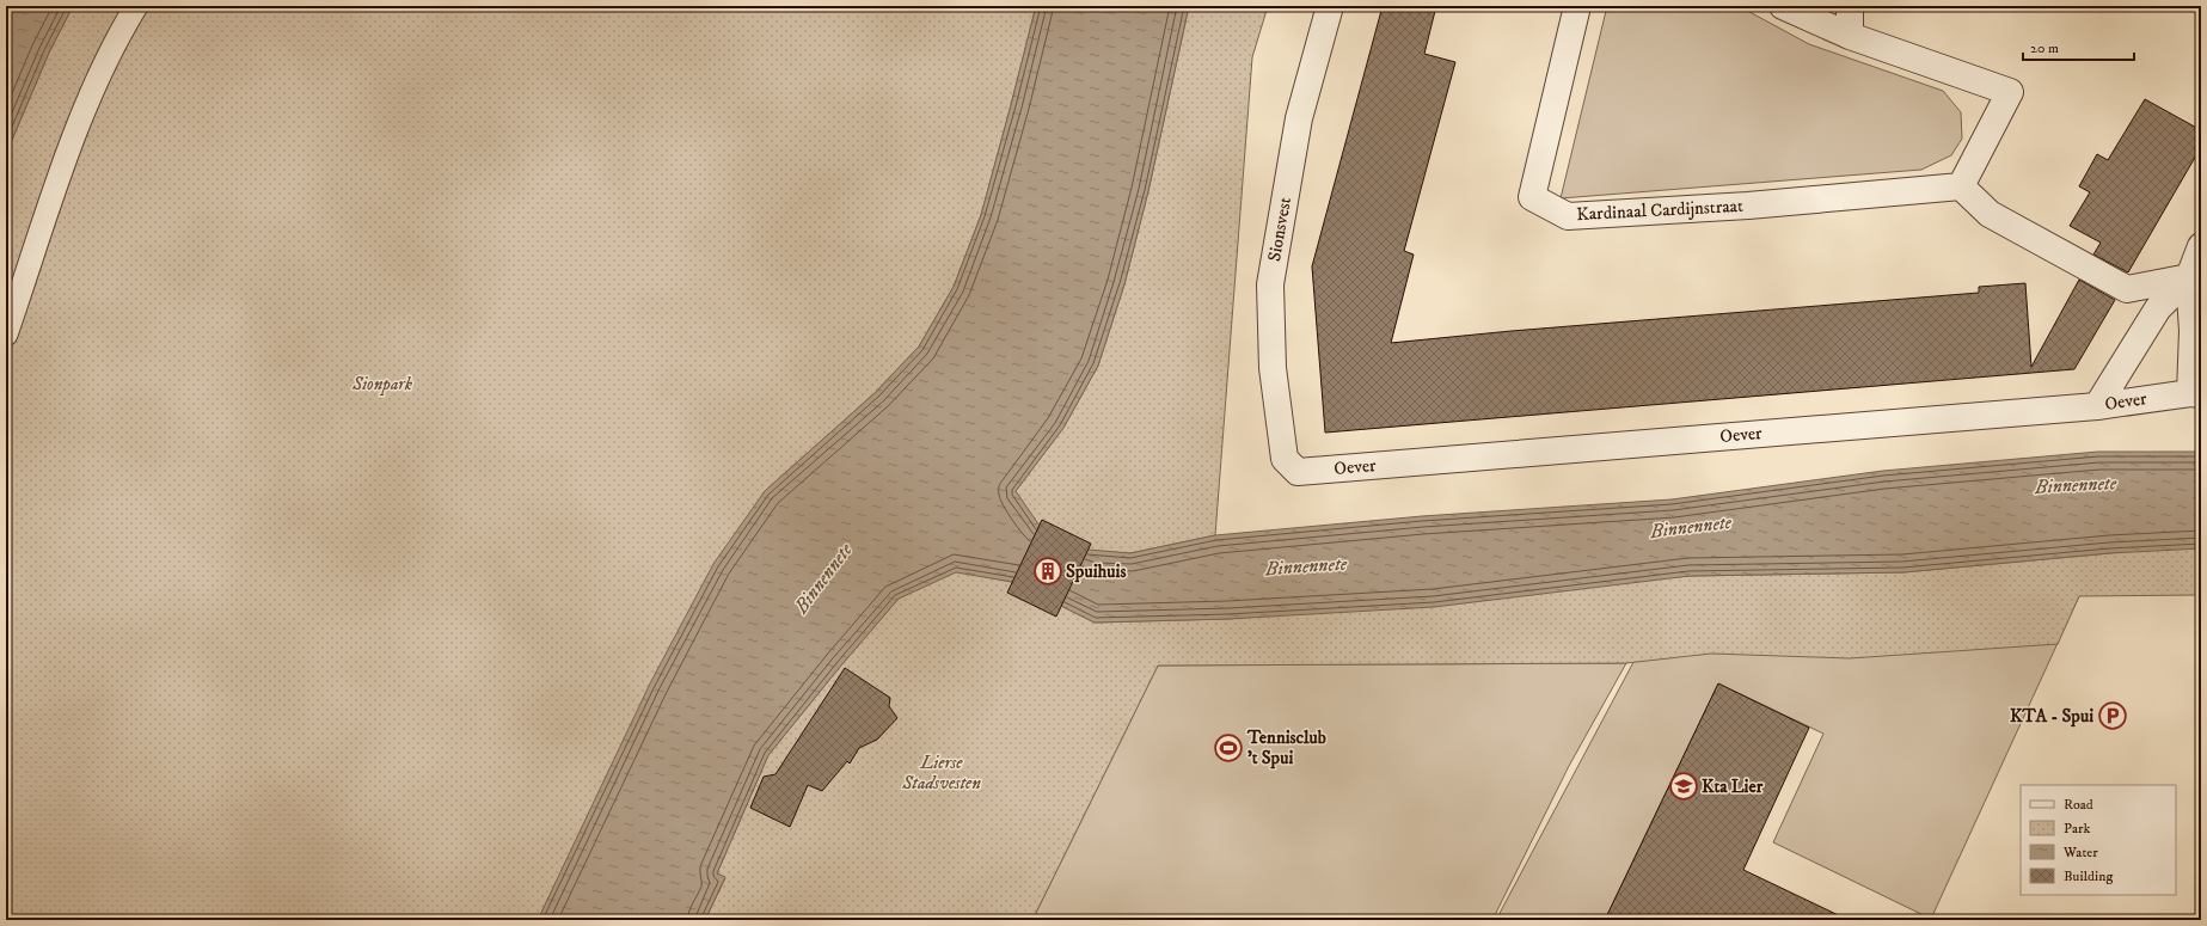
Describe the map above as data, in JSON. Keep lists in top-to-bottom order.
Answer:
{
  "streets": {
    "street": ["Kardinaal Cardijnstraat", "Sionsvest", "Oever"]
  },
  "crossings": [
    ["Sionsvest", "Oever"]
  ],
  "water": ["Binnennete"],
  "parks": ["Sionpark", "Lierse Stadsvesten"],
  "places": {
    "building": ["Spuihuis"],
    "parking": ["KTA - Spui"],
    "sports": ["Tennisclub 't Spui"],
    "school or university": ["Kta Lier"]
  },
  "legend": [
    "Road",
    "Park",
    "Water",
    "Building"
  ],
  "scale_bar": "20 m"
}
